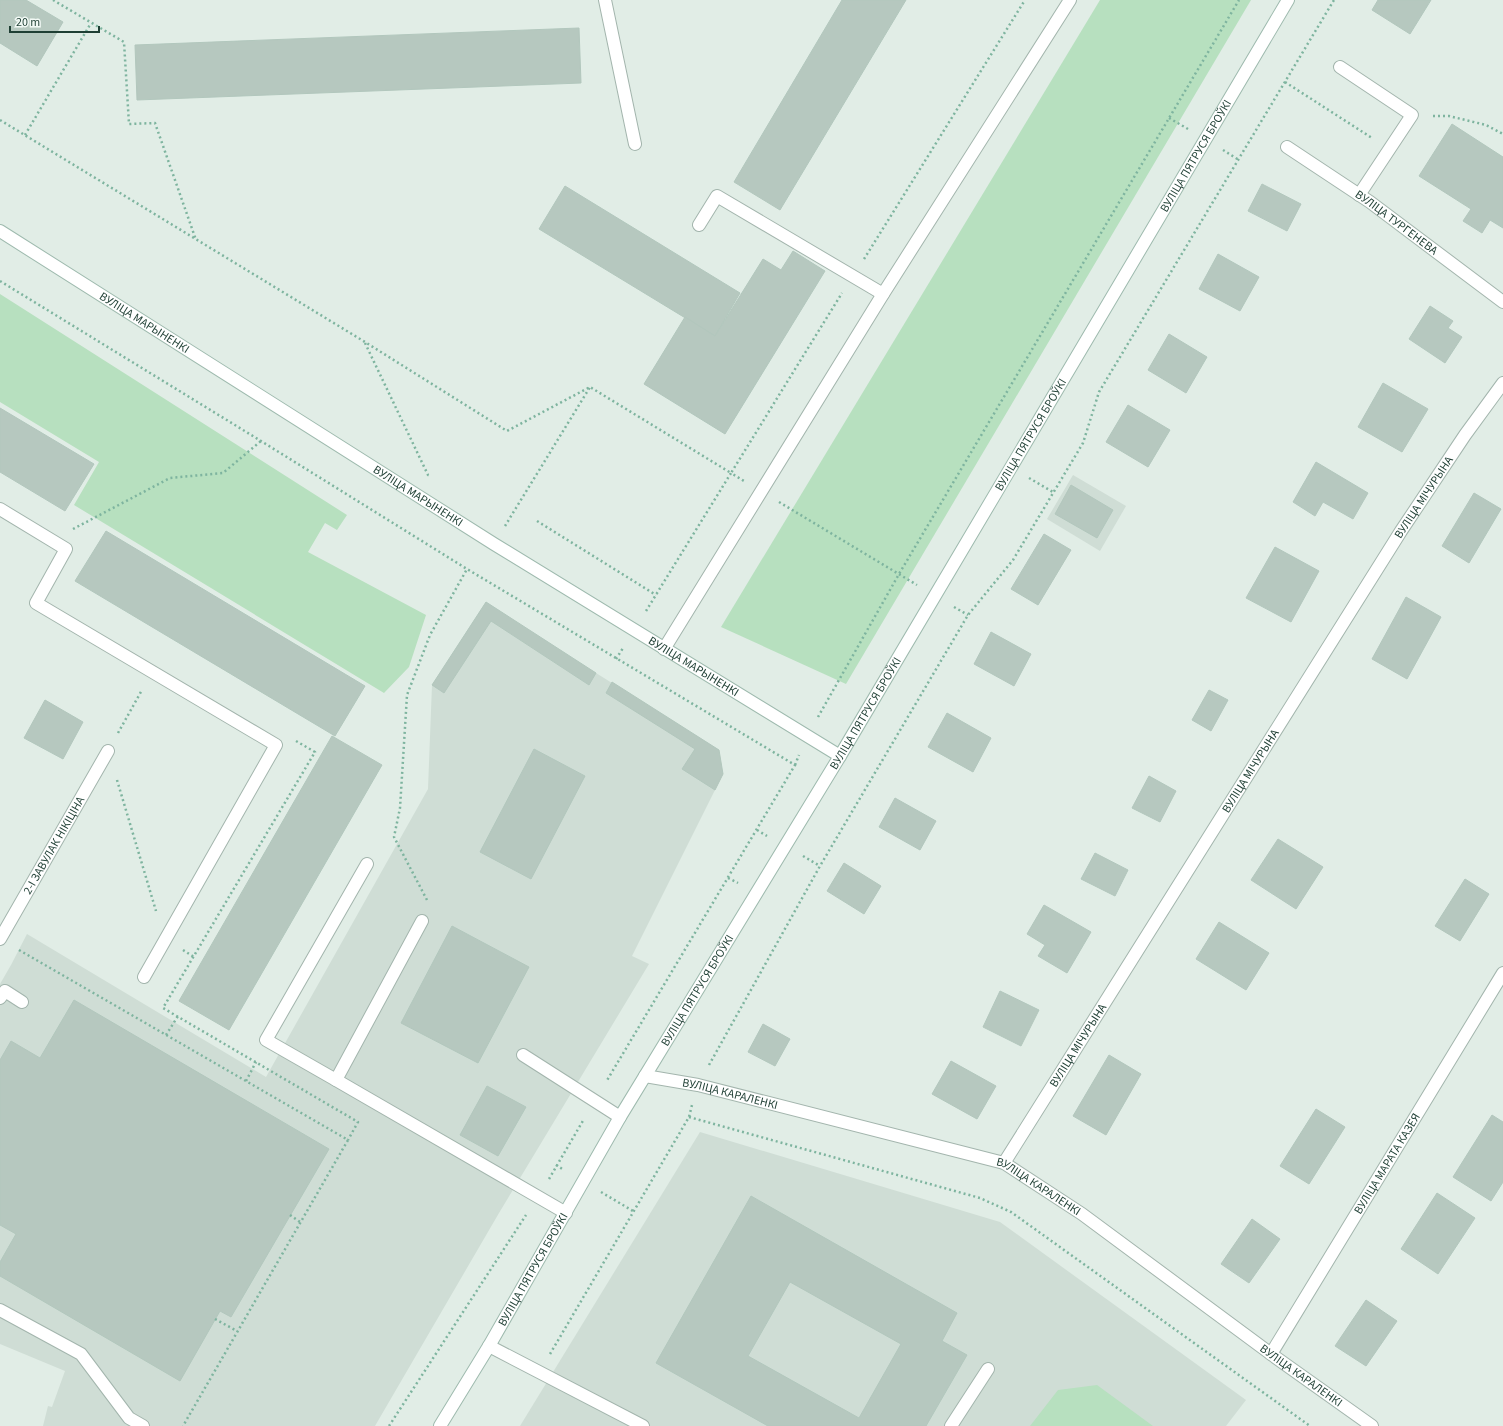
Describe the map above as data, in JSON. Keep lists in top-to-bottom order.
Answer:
{
  "streets": {
    "street": [
      "ВУЛІЦА ПЯТРУСЯ БРОЎКІ",
      "ВУЛІЦА ТУРГЕНЕВА",
      "ВУЛІЦА МАРЫНЕНКІ",
      "ВУЛІЦА МІЧУРЫНА",
      "2-І ЗАВУЛАК НІКІЦІНА",
      "ВУЛІЦА КАРАЛЕНКІ",
      "ВУЛІЦА МАРАТА КАЗЕЯ"
    ]
  },
  "crossings": [
    ["ВУЛІЦА ПЯТРУСЯ БРОЎКІ", "ВУЛІЦА МАРЫНЕНКІ"],
    ["ВУЛІЦА ПЯТРУСЯ БРОЎКІ", "ВУЛІЦА КАРАЛЕНКІ"],
    ["ВУЛІЦА МІЧУРЫНА", "ВУЛІЦА КАРАЛЕНКІ"],
    ["ВУЛІЦА КАРАЛЕНКІ", "ВУЛІЦА МАРАТА КАЗЕЯ"]
  ],
  "scale_bar": "20 m"
}
